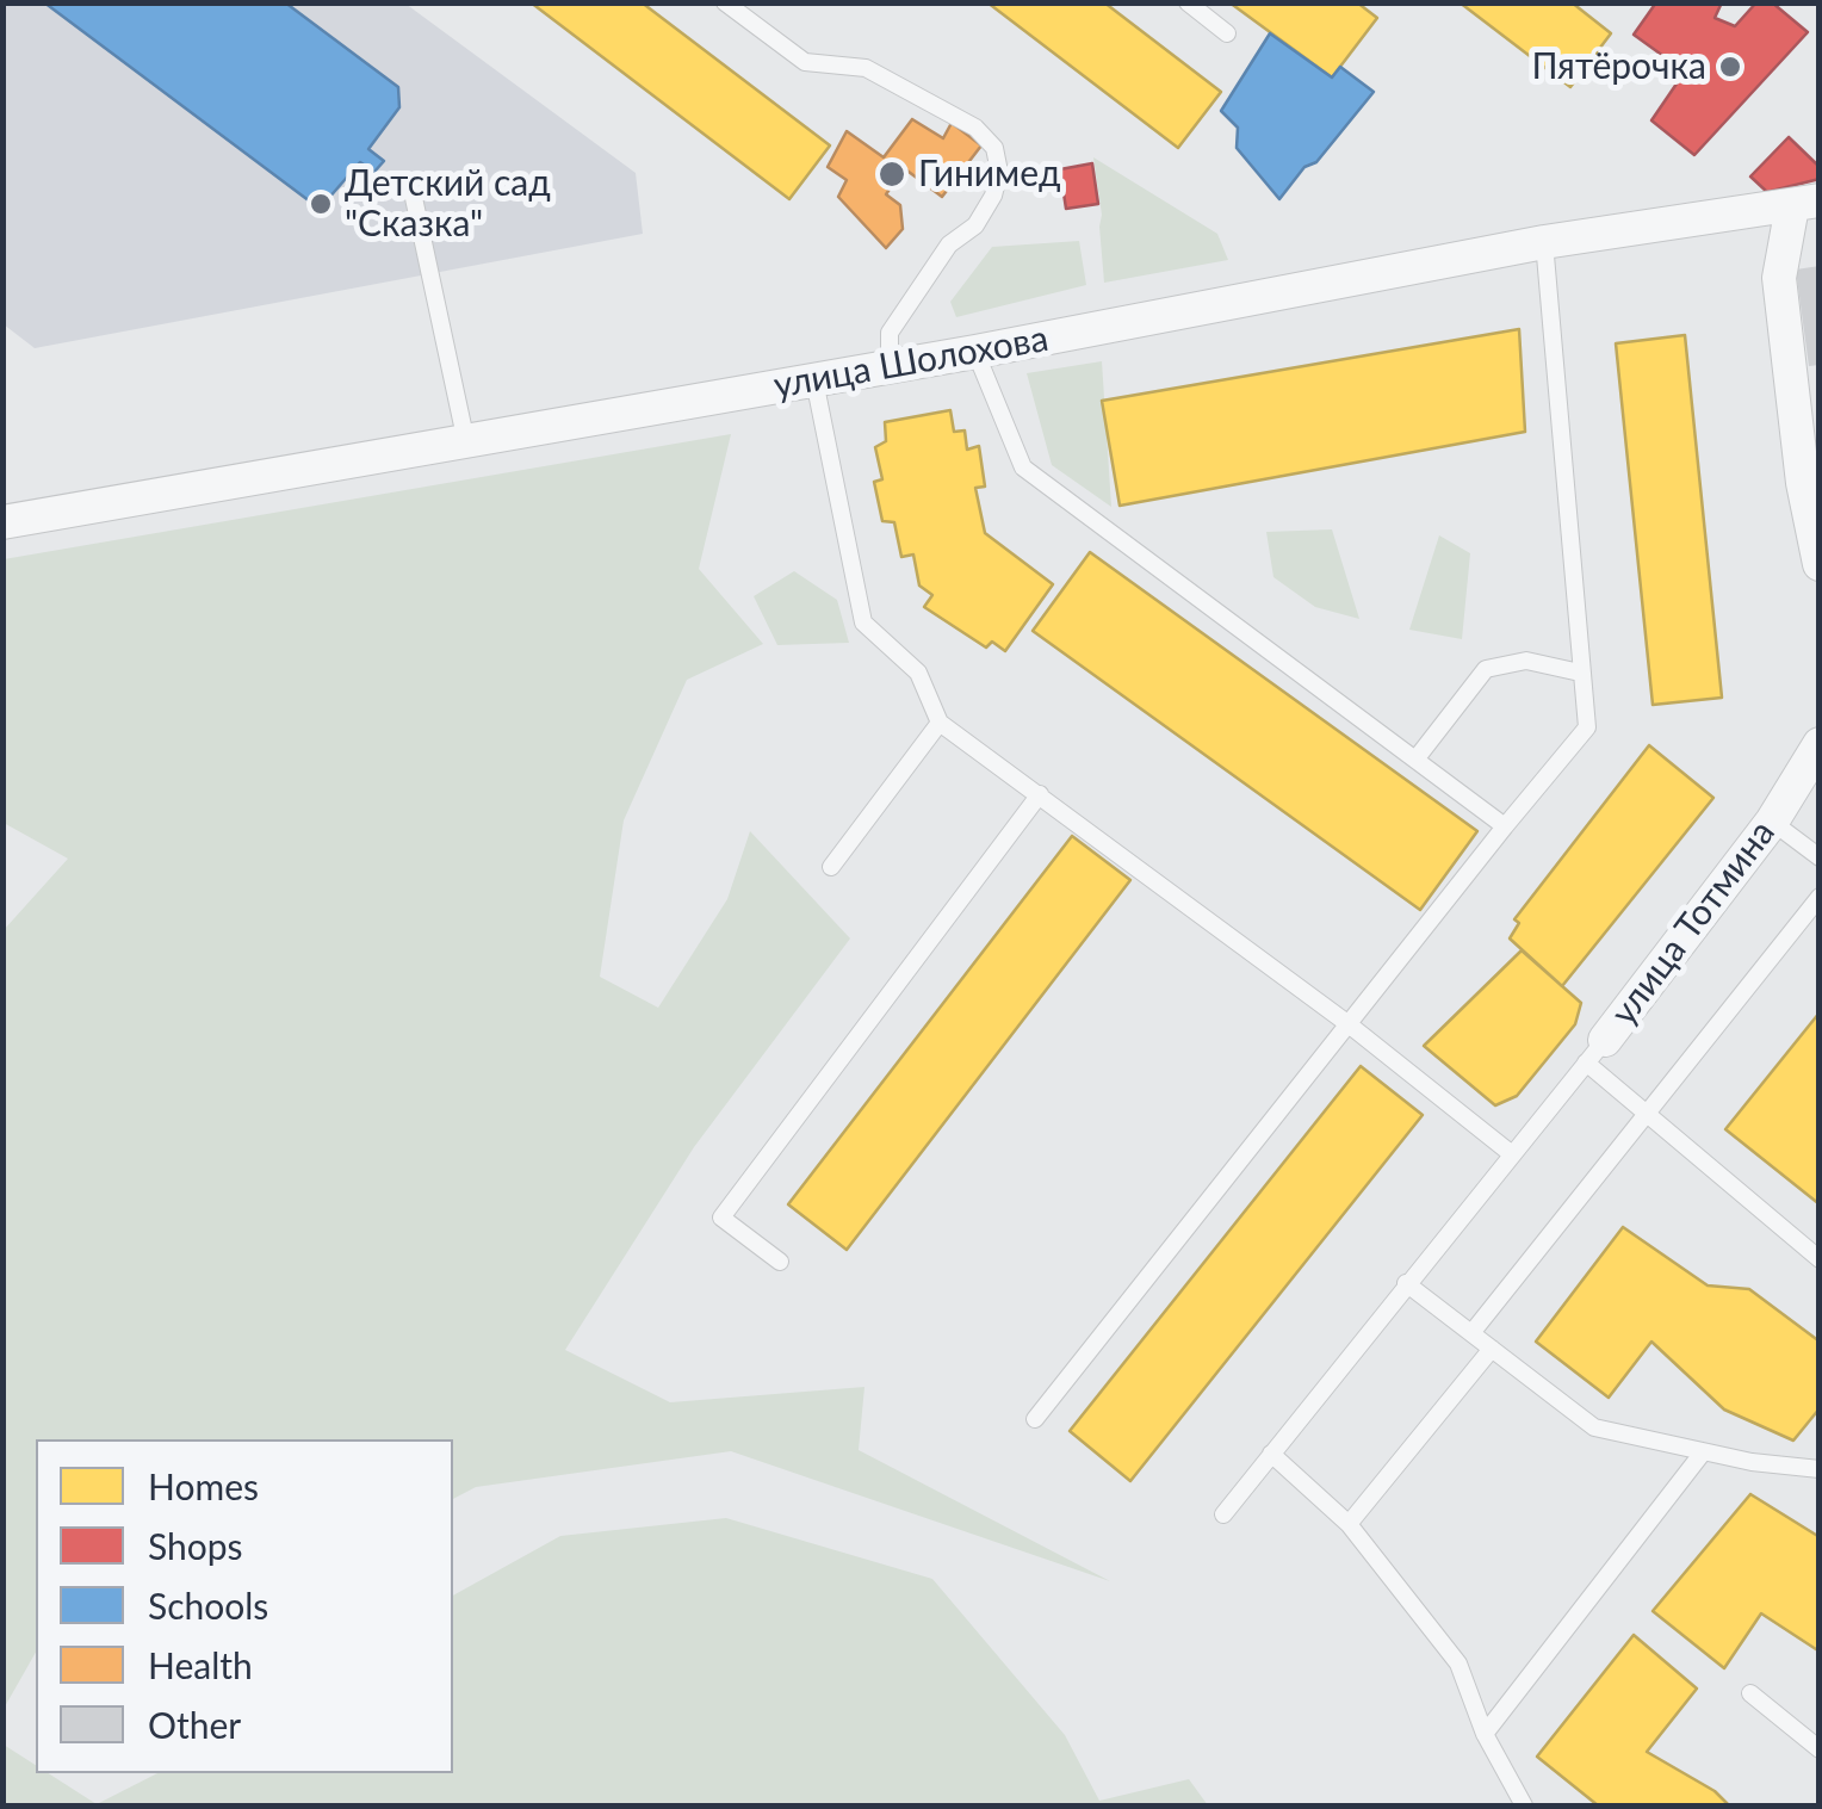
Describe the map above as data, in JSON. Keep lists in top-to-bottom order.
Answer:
{
  "streets": {
    "street": ["улица Шолохова", "улица Тотмина"]
  },
  "places": ["Пятёрочка", "Гинимед", "Детский сад \"Сказка\""],
  "legend": [
    "Homes",
    "Shops",
    "Schools",
    "Health",
    "Other"
  ]
}
